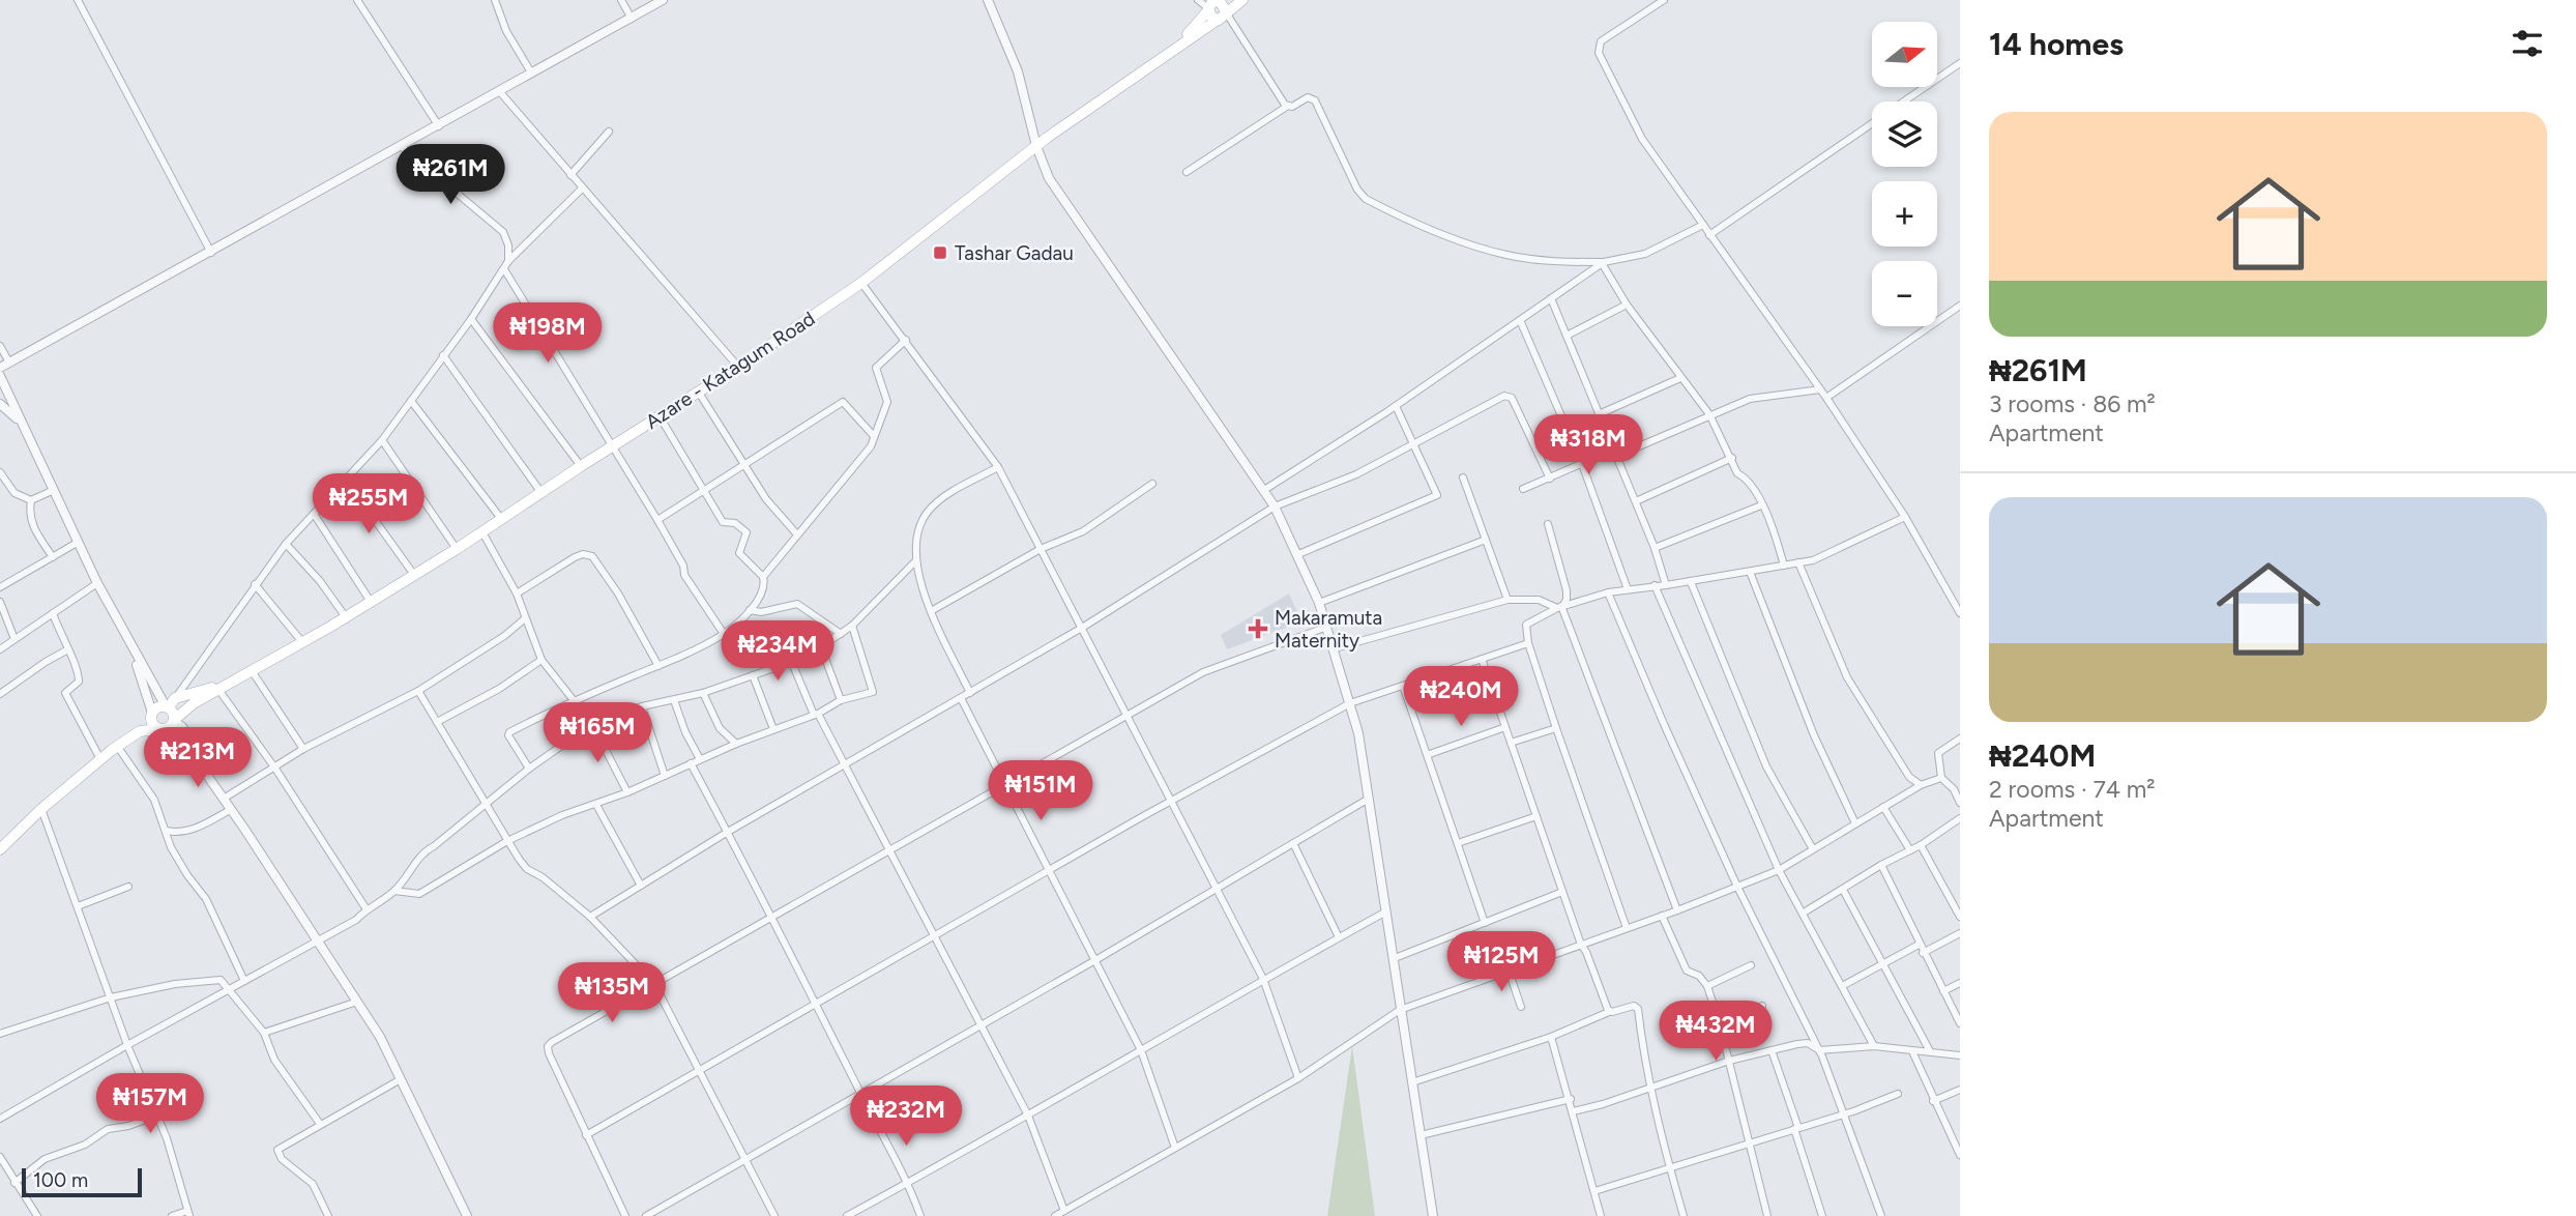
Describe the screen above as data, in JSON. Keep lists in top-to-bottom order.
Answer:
{
  "streets": {
    "main road": ["Azare - Katagum Road"]
  },
  "places": {
    "transit": ["Tashar Gadau"],
    "health": ["Makaramuta Maternity"]
  },
  "scale_bar": "100 m",
  "north": "right",
  "page": {
    "heading": "14 homes",
    "map_buttons": ["+", "−"],
    "list": [
      {
        "name": "₦261M",
        "note": "3 rooms · 86 m² · Apartment"
      },
      {
        "name": "₦240M",
        "note": "2 rooms · 74 m² · Apartment"
      }
    ],
    "price": [
      "₦261M",
      "₦198M",
      "₦318M",
      "₦255M",
      "₦234M",
      "₦240M",
      "₦165M",
      "₦213M",
      "₦151M",
      "₦125M",
      "₦135M",
      "₦432M",
      "₦157M",
      "₦232M"
    ],
    "scale": "100 m"
  }
}
